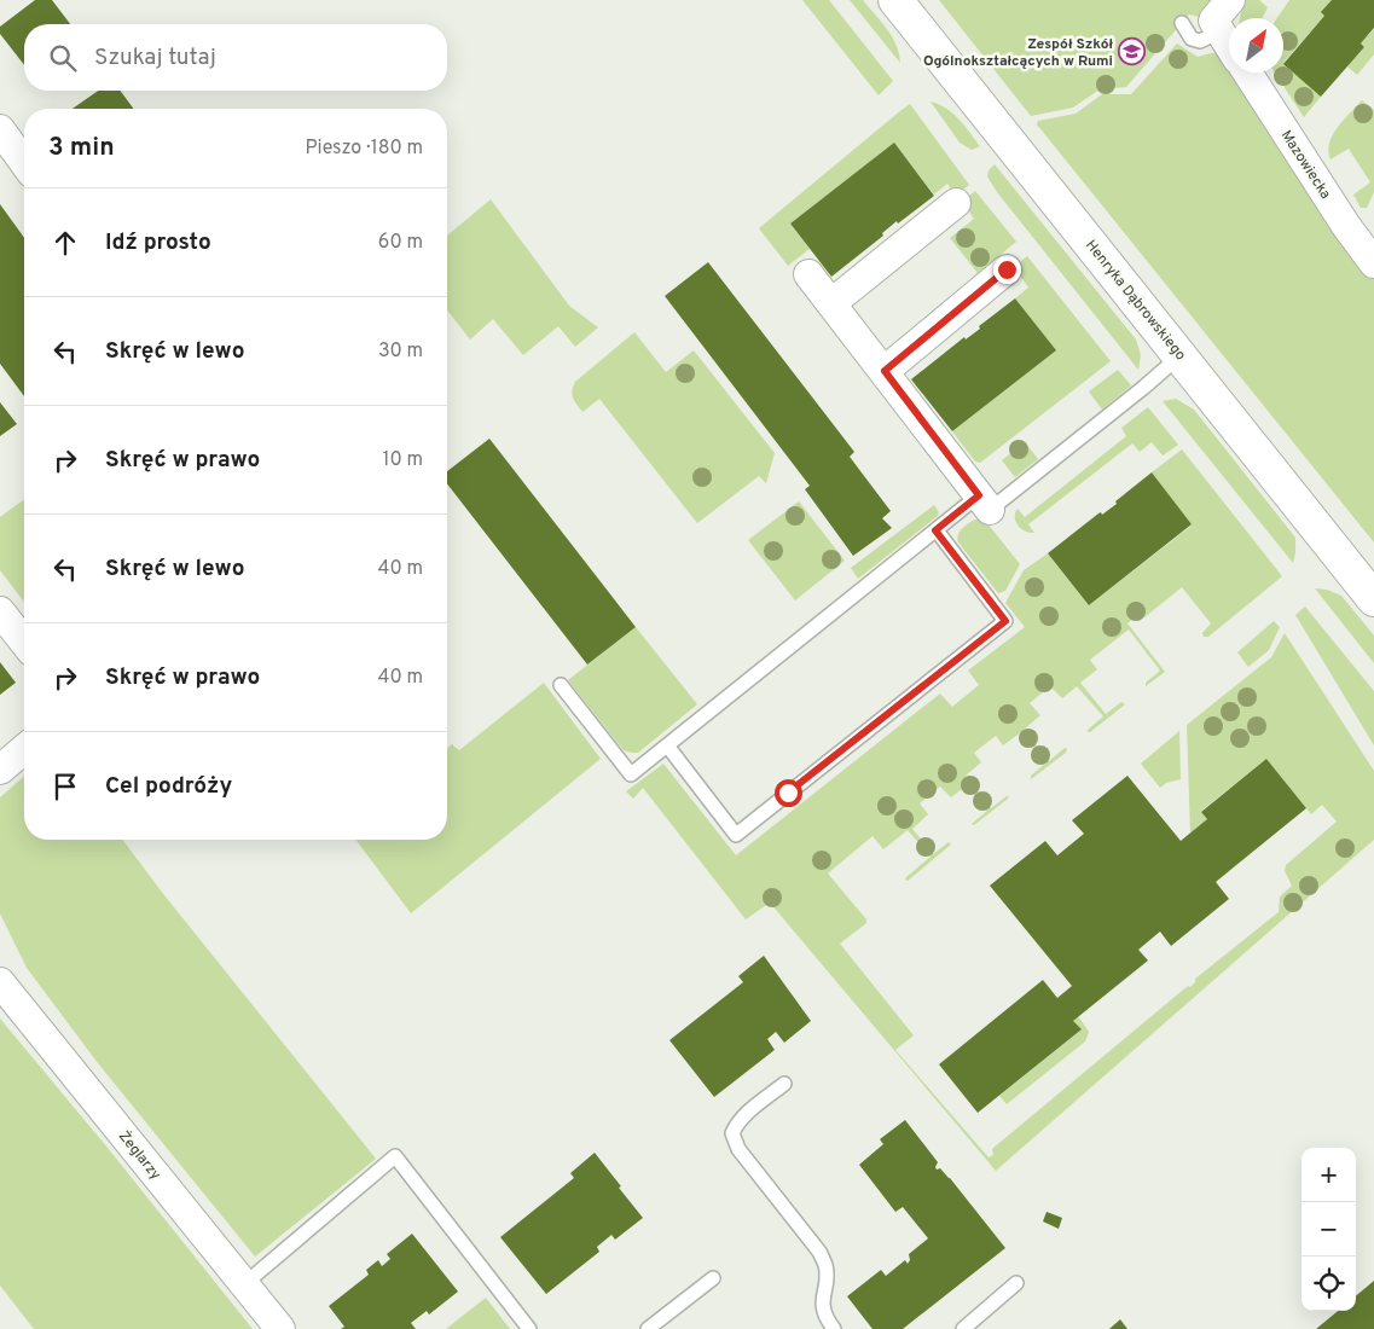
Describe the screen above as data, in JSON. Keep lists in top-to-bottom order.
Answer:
{
  "streets": {
    "street": ["Mazowiecka", "Henryka Dąbrowskiego", "Żeglarzy"]
  },
  "places": {
    "school or university": ["Zespół Szkół Ogólnokształcących w Rumi"]
  },
  "north": "top right",
  "page": {
    "search": "Szukaj tutaj",
    "heading": ["3 min", "Pieszo · 180 m"],
    "list": [
      ["Idź prosto", "60 m"],
      ["Skręć w lewo", "30 m"],
      ["Skręć w prawo", "10 m"],
      ["Skręć w lewo", "40 m"],
      ["Skręć w prawo", "40 m"],
      "Cel podróży"
    ],
    "map_buttons": ["+", "−"]
  }
}
